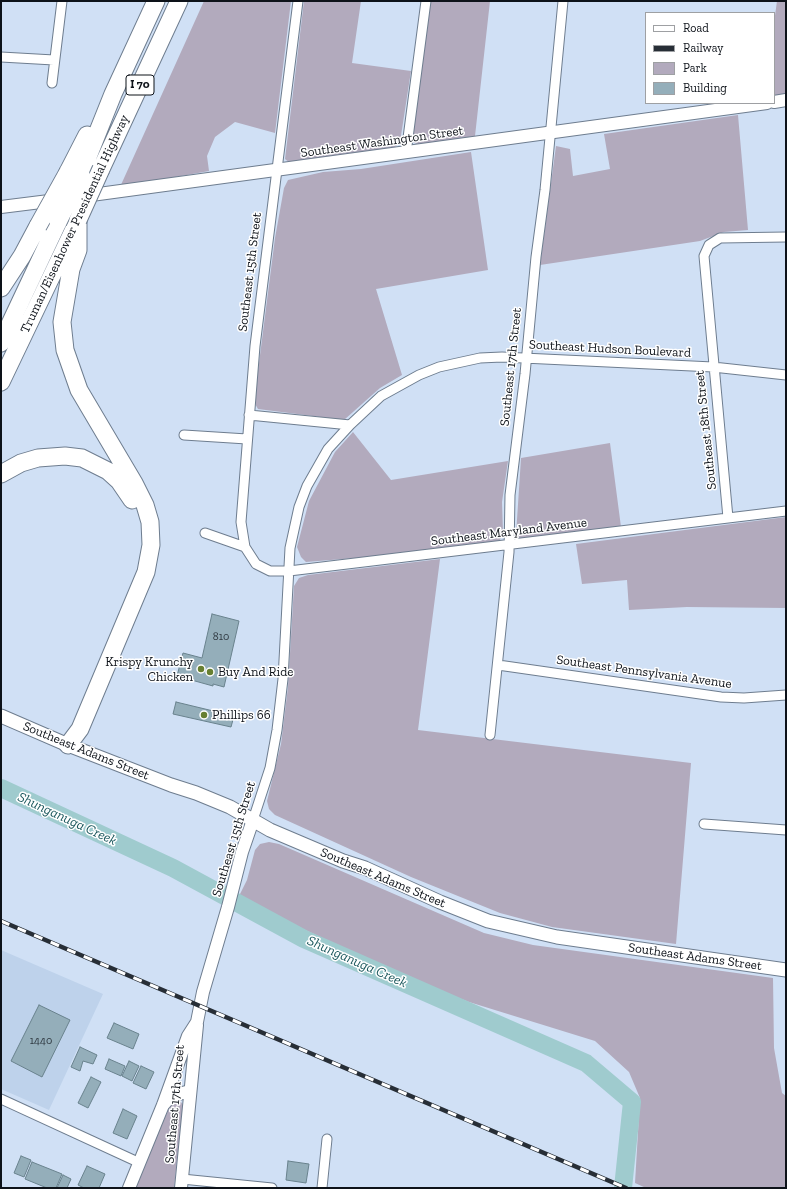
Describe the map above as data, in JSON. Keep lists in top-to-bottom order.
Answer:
{
  "streets": {
    "highway": ["I 70", "Truman/Eisenhower Presidential Highway"],
    "main road": ["Southeast Adams Street"],
    "street": [
      "Southeast Washington Street",
      "Southeast 15th Street",
      "Southeast Hudson Boulevard",
      "Southeast 17th Street",
      "Southeast 18th Street",
      "Southeast Maryland Avenue",
      "Southeast Pennsylvania Avenue"
    ]
  },
  "crossings": [
    ["Southeast Washington Street", "Southeast 15th Street"],
    ["Southeast Washington Street", "Southeast 17th Street"],
    ["Southeast 15th Street", "Southeast Hudson Boulevard"],
    ["Southeast 15th Street", "Southeast 17th Street"],
    ["Southeast 15th Street", "Southeast Maryland Avenue"],
    ["Southeast 15th Street", "Southeast Adams Street"],
    ["Southeast Hudson Boulevard", "Southeast 17th Street"],
    ["Southeast Hudson Boulevard", "Southeast 18th Street"],
    ["Southeast Hudson Boulevard", "Southeast Maryland Avenue"],
    ["Southeast 17th Street", "Southeast Maryland Avenue"],
    ["Southeast 17th Street", "Southeast Pennsylvania Avenue"],
    ["Southeast 18th Street", "Southeast Maryland Avenue"]
  ],
  "water": ["Shunganuga Creek"],
  "places": ["Krispy Krunchy Chicken", "Buy And Ride", "Phillips 66"],
  "house_numbers": ["810", "1440"],
  "legend": [
    "Road",
    "Railway",
    "Park",
    "Building"
  ]
}
